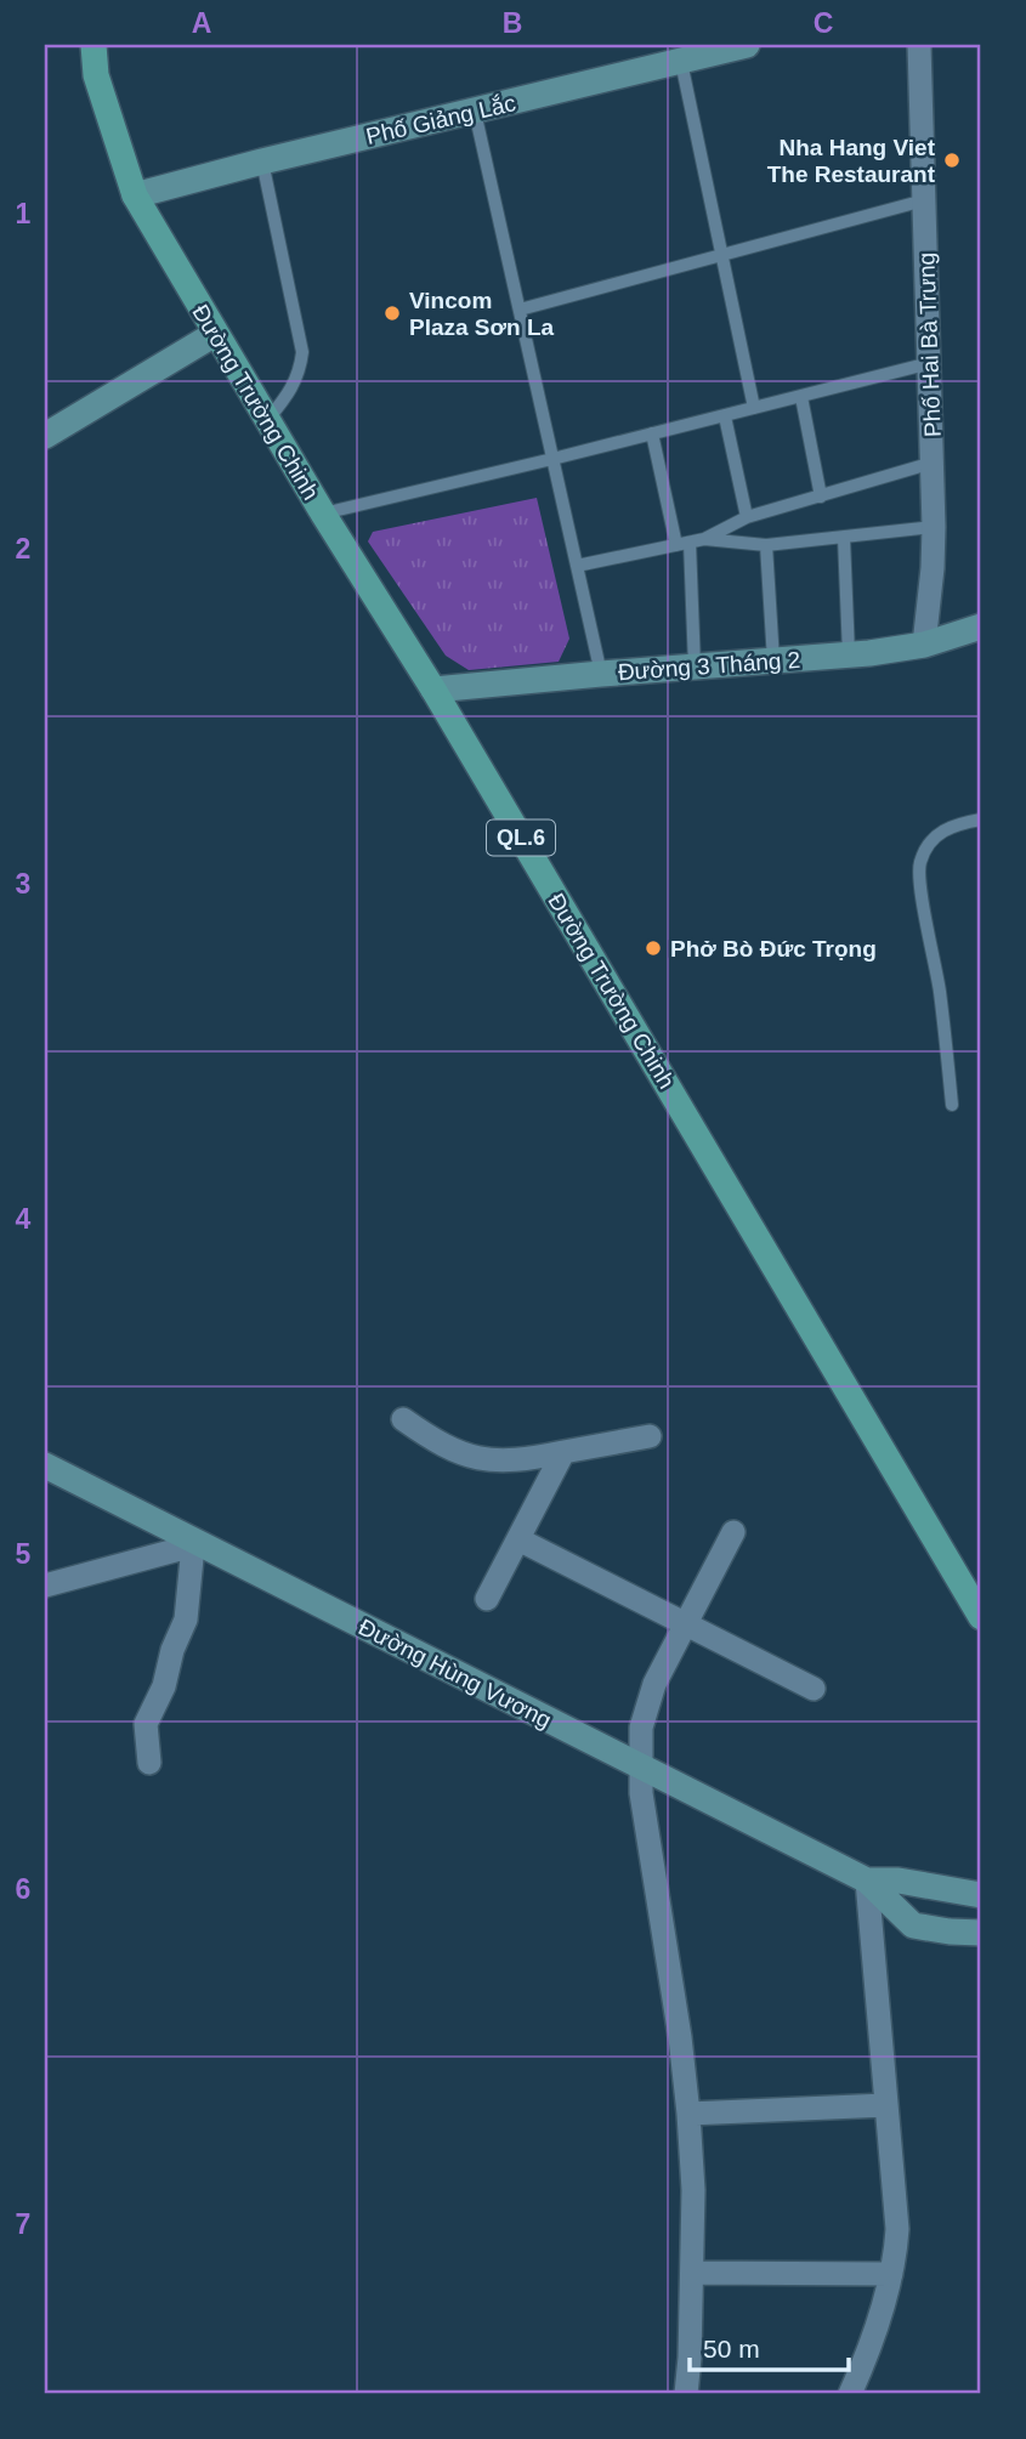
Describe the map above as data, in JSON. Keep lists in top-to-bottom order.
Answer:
{
  "streets": {
    "main road": ["Đường Trường Chinh", "QL.6"],
    "street": [
      "Phố Giảng Lắc",
      "Phố Hai Bà Trưng",
      "Đường 3 Tháng 2",
      "Đường Hùng Vương"
    ]
  },
  "crossings": [
    ["Phố Giảng Lắc", "Đường Trường Chinh"],
    ["Phố Hai Bà Trưng", "Đường 3 Tháng 2"],
    ["Đường Trường Chinh", "Đường 3 Tháng 2"]
  ],
  "places": ["Nha Hang Viet The Restaurant", "Vincom Plaza Sơn La", "Phở Bò Đức Trọng"],
  "scale_bar": "50 m",
  "grid": {
    "columns": ["A", "B", "C"],
    "rows": [
      "1",
      "2",
      "3",
      "4",
      "5",
      "6",
      "7"
    ]
  }
}
